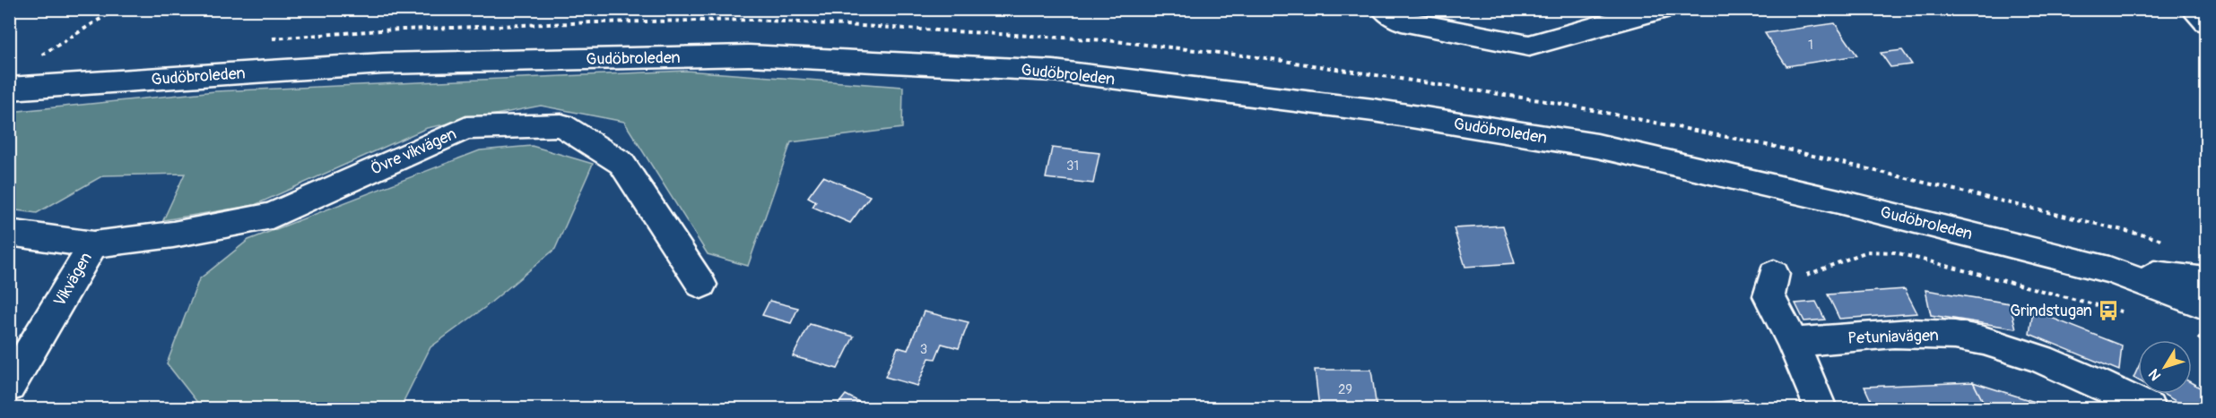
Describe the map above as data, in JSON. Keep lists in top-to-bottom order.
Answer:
{
  "streets": {
    "main road": [
      "Gudöbroleden",
      "Övre vikvägen",
      "Vikvägen",
      "Petuniavägen"
    ]
  },
  "crossings": [
    ["Övre vikvägen", "Vikvägen"]
  ],
  "places": {
    "bus stop": ["Grindstugan"]
  },
  "house_numbers": [
    "1",
    "31",
    "3",
    "29"
  ],
  "north": "bottom left"
}
